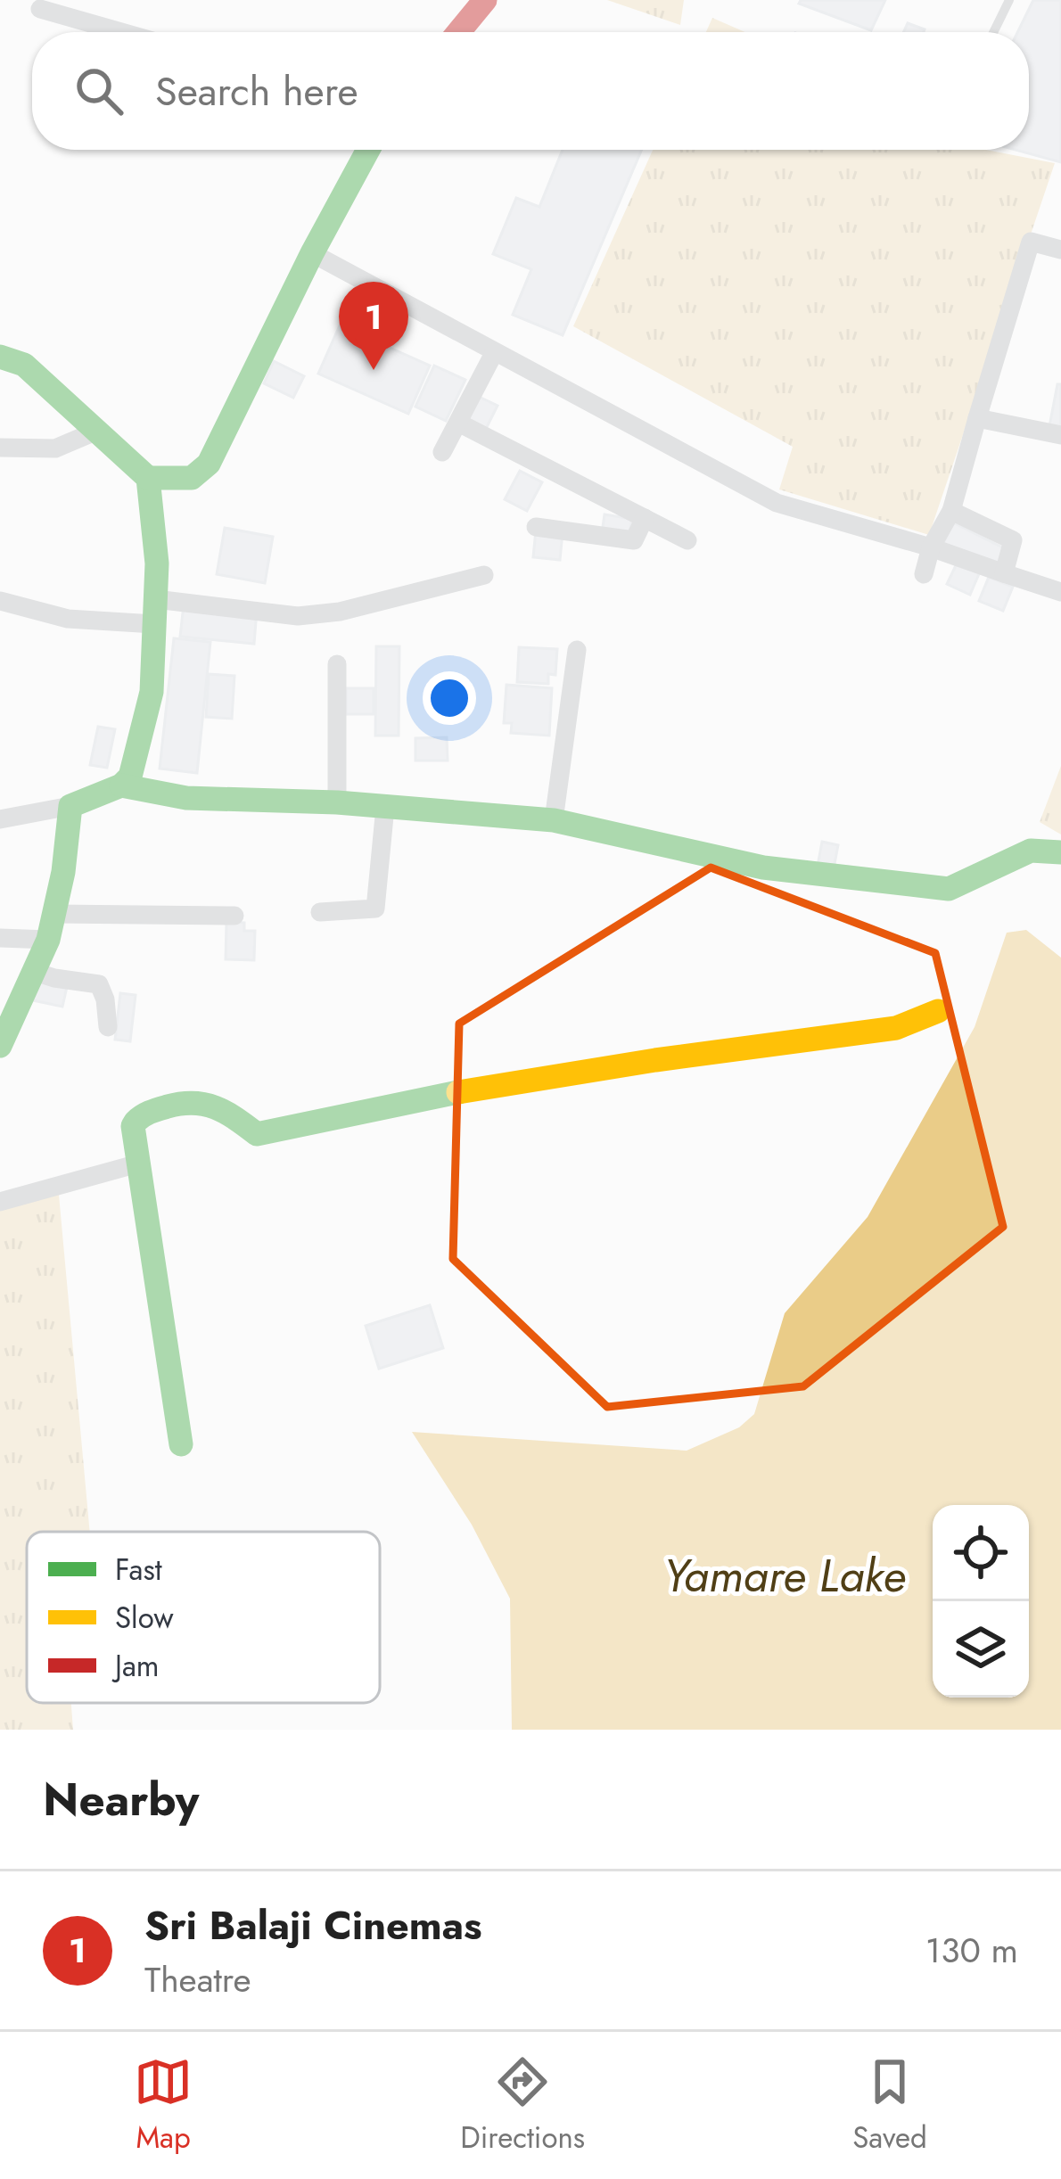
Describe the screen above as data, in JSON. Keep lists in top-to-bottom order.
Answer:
{
  "water": ["Yamare Lake"],
  "legend": ["Fast", "Slow", "Jam"],
  "page": {
    "search": "Search here",
    "pins": "1",
    "heading": "Nearby",
    "list": [
      {
        "mark": "1",
        "name": "Sri Balaji Cinemas",
        "note": "Theatre",
        "value": "130 m"
      }
    ],
    "nav": ["Map", "Directions", "Saved"]
  }
}
